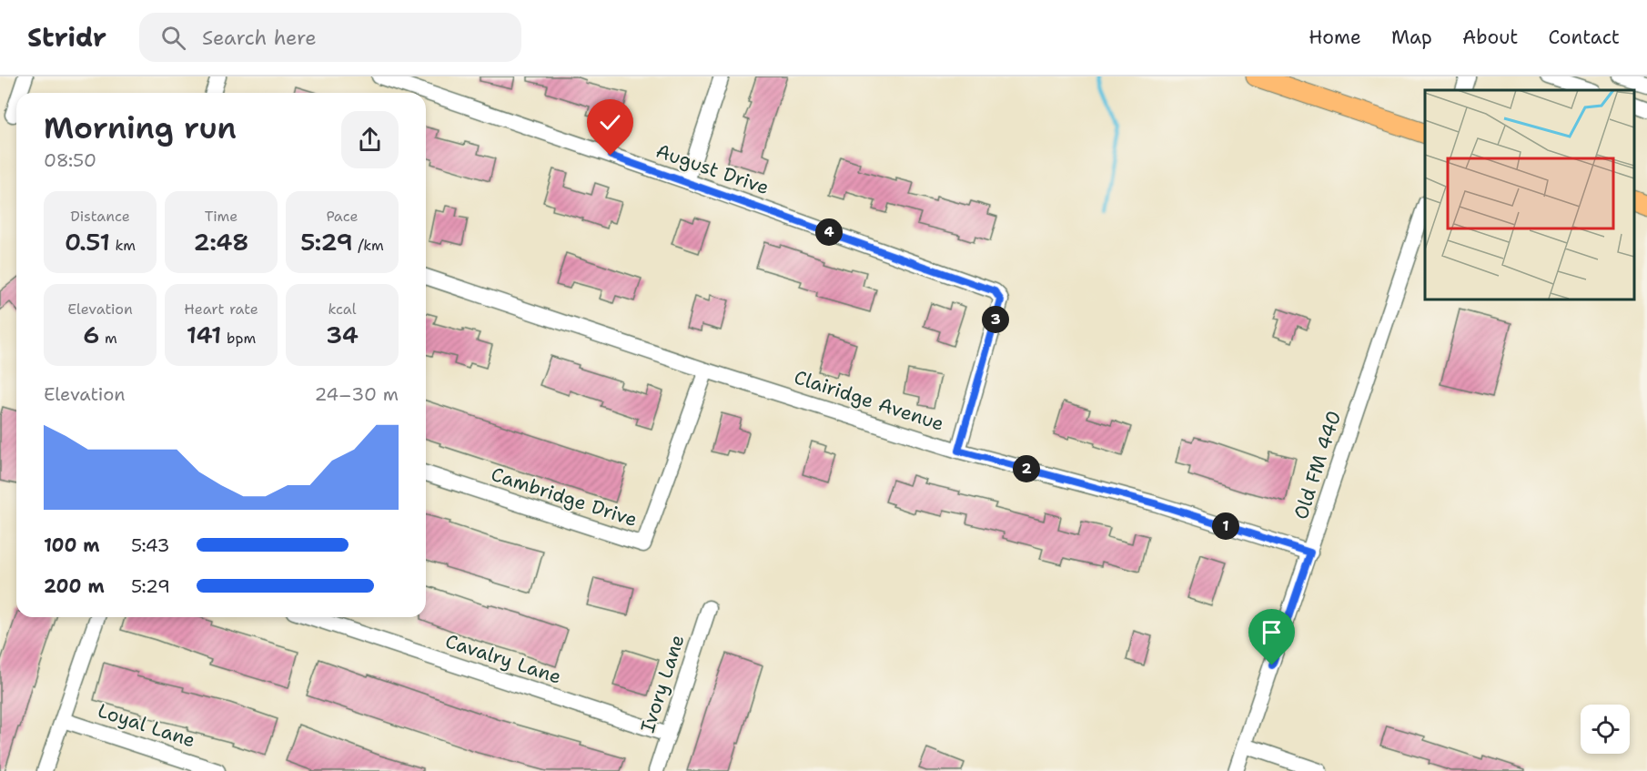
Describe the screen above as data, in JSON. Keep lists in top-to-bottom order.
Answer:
{
  "streets": {
    "street": [
      "August Drive",
      "Clairidge Avenue",
      "Old FM 440",
      "Cambridge Drive",
      "Cavalry Lane",
      "Ivory Lane",
      "Loyal Lane"
    ]
  },
  "crossings": [
    ["August Drive", "Clairidge Avenue"],
    ["Clairidge Avenue", "Old FM 440"],
    ["Clairidge Avenue", "Cambridge Drive"],
    ["Cavalry Lane", "Ivory Lane"]
  ],
  "page": {
    "header": "Stridr",
    "search": "Search here",
    "nav": [
      "Home",
      "Map",
      "About",
      "Contact"
    ],
    "heading": ["Morning run", "08:50"],
    "stats": [
      ["Distance", "0.51 km"],
      ["Time", "2:48"],
      ["Pace", "5:29 /km"],
      ["Elevation", "6 m"],
      ["Heart rate", "141 bpm"],
      ["kcal", "34"]
    ],
    "pins": [
      "4",
      "3",
      "2",
      "1"
    ],
    "chart": ["Elevation", "24–30 m"],
    "list": [
      {
        "name": "100 m",
        "note": "5:43"
      },
      {
        "name": "200 m",
        "note": "5:29"
      }
    ]
  }
}
